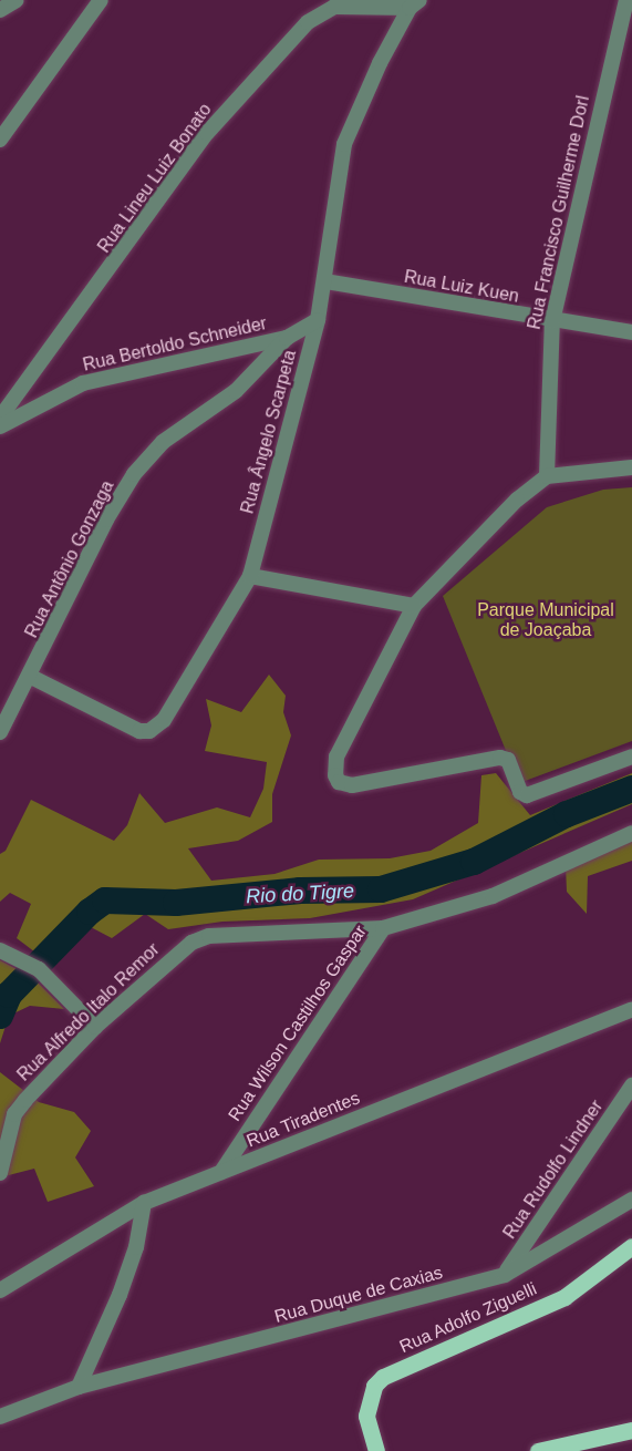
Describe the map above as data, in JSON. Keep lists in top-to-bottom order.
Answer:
{
  "streets": {
    "main road": ["Rua Adolfo Ziguelli"],
    "street": [
      "Rua Lineu Luiz Bonato",
      "Rua Francisco Guilherme Dorl",
      "Rua Luiz Kuen",
      "Rua Bertoldo Schneider",
      "Rua Ângelo Scarpeta",
      "Rua Antônio Gonzaga",
      "Rua Alfredo Italo Remor",
      "Rua Wilson Castilhos Gaspar",
      "Rua Tiradentes",
      "Rua Rudolfo Lindner",
      "Rua Duque de Caxias"
    ]
  },
  "crossings": [
    ["Rua Lineu Luiz Bonato", "Rua Ângelo Scarpeta"],
    ["Rua Francisco Guilherme Dorl", "Rua Luiz Kuen"],
    ["Rua Luiz Kuen", "Rua Ângelo Scarpeta"],
    ["Rua Bertoldo Schneider", "Rua Antônio Gonzaga"],
    ["Rua Ângelo Scarpeta", "Rua Antônio Gonzaga"],
    ["Rua Alfredo Italo Remor", "Rua Wilson Castilhos Gaspar"],
    ["Rua Wilson Castilhos Gaspar", "Rua Tiradentes"],
    ["Rua Rudolfo Lindner", "Rua Duque de Caxias"]
  ],
  "water": ["Rio do Tigre"],
  "parks": ["Parque Municipal de Joaçaba"]
}
